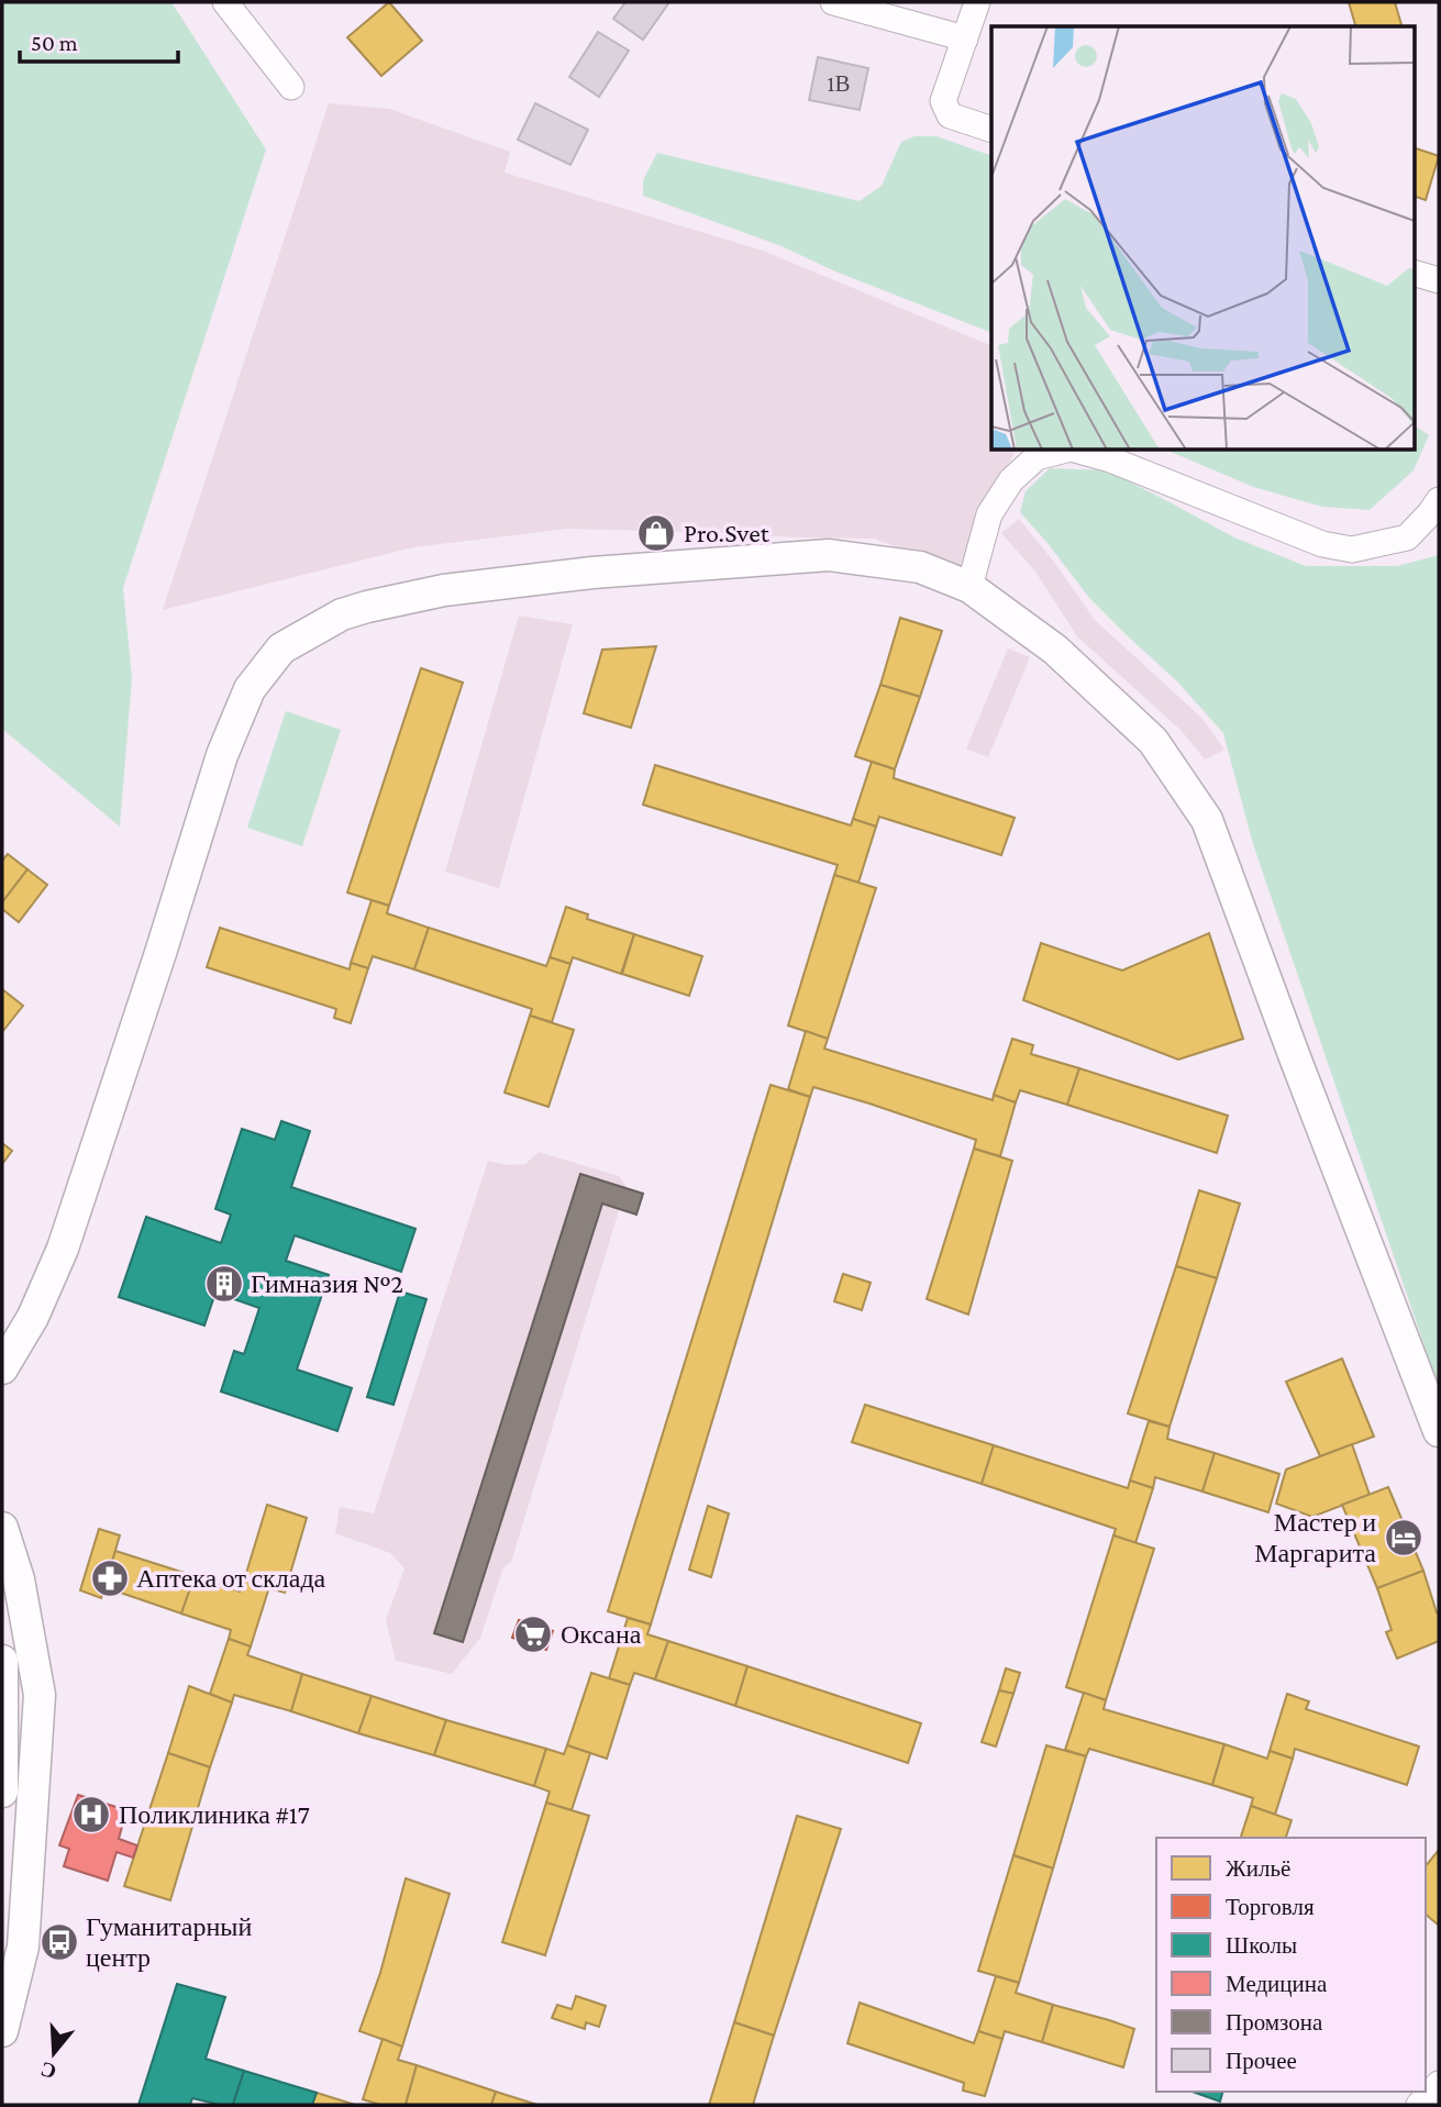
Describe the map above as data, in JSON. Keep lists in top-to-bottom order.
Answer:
{
  "places": {
    "shop": ["Pro.Svet"],
    "building": ["Гимназия №2"],
    "hotel": ["Мастер и Маргарита"],
    "pharmacy": ["Аптека от склада"],
    "supermarket": ["Оксана"],
    "hospital": ["Поликлиника #17"],
    "bus stop": ["Гуманитарный центр"]
  },
  "house_numbers": ["1В"],
  "legend": [
    "Жильё",
    "Торговля",
    "Школы",
    "Медицина",
    "Промзона",
    "Прочее"
  ],
  "scale_bar": "50 m",
  "north": "bottom"
}
